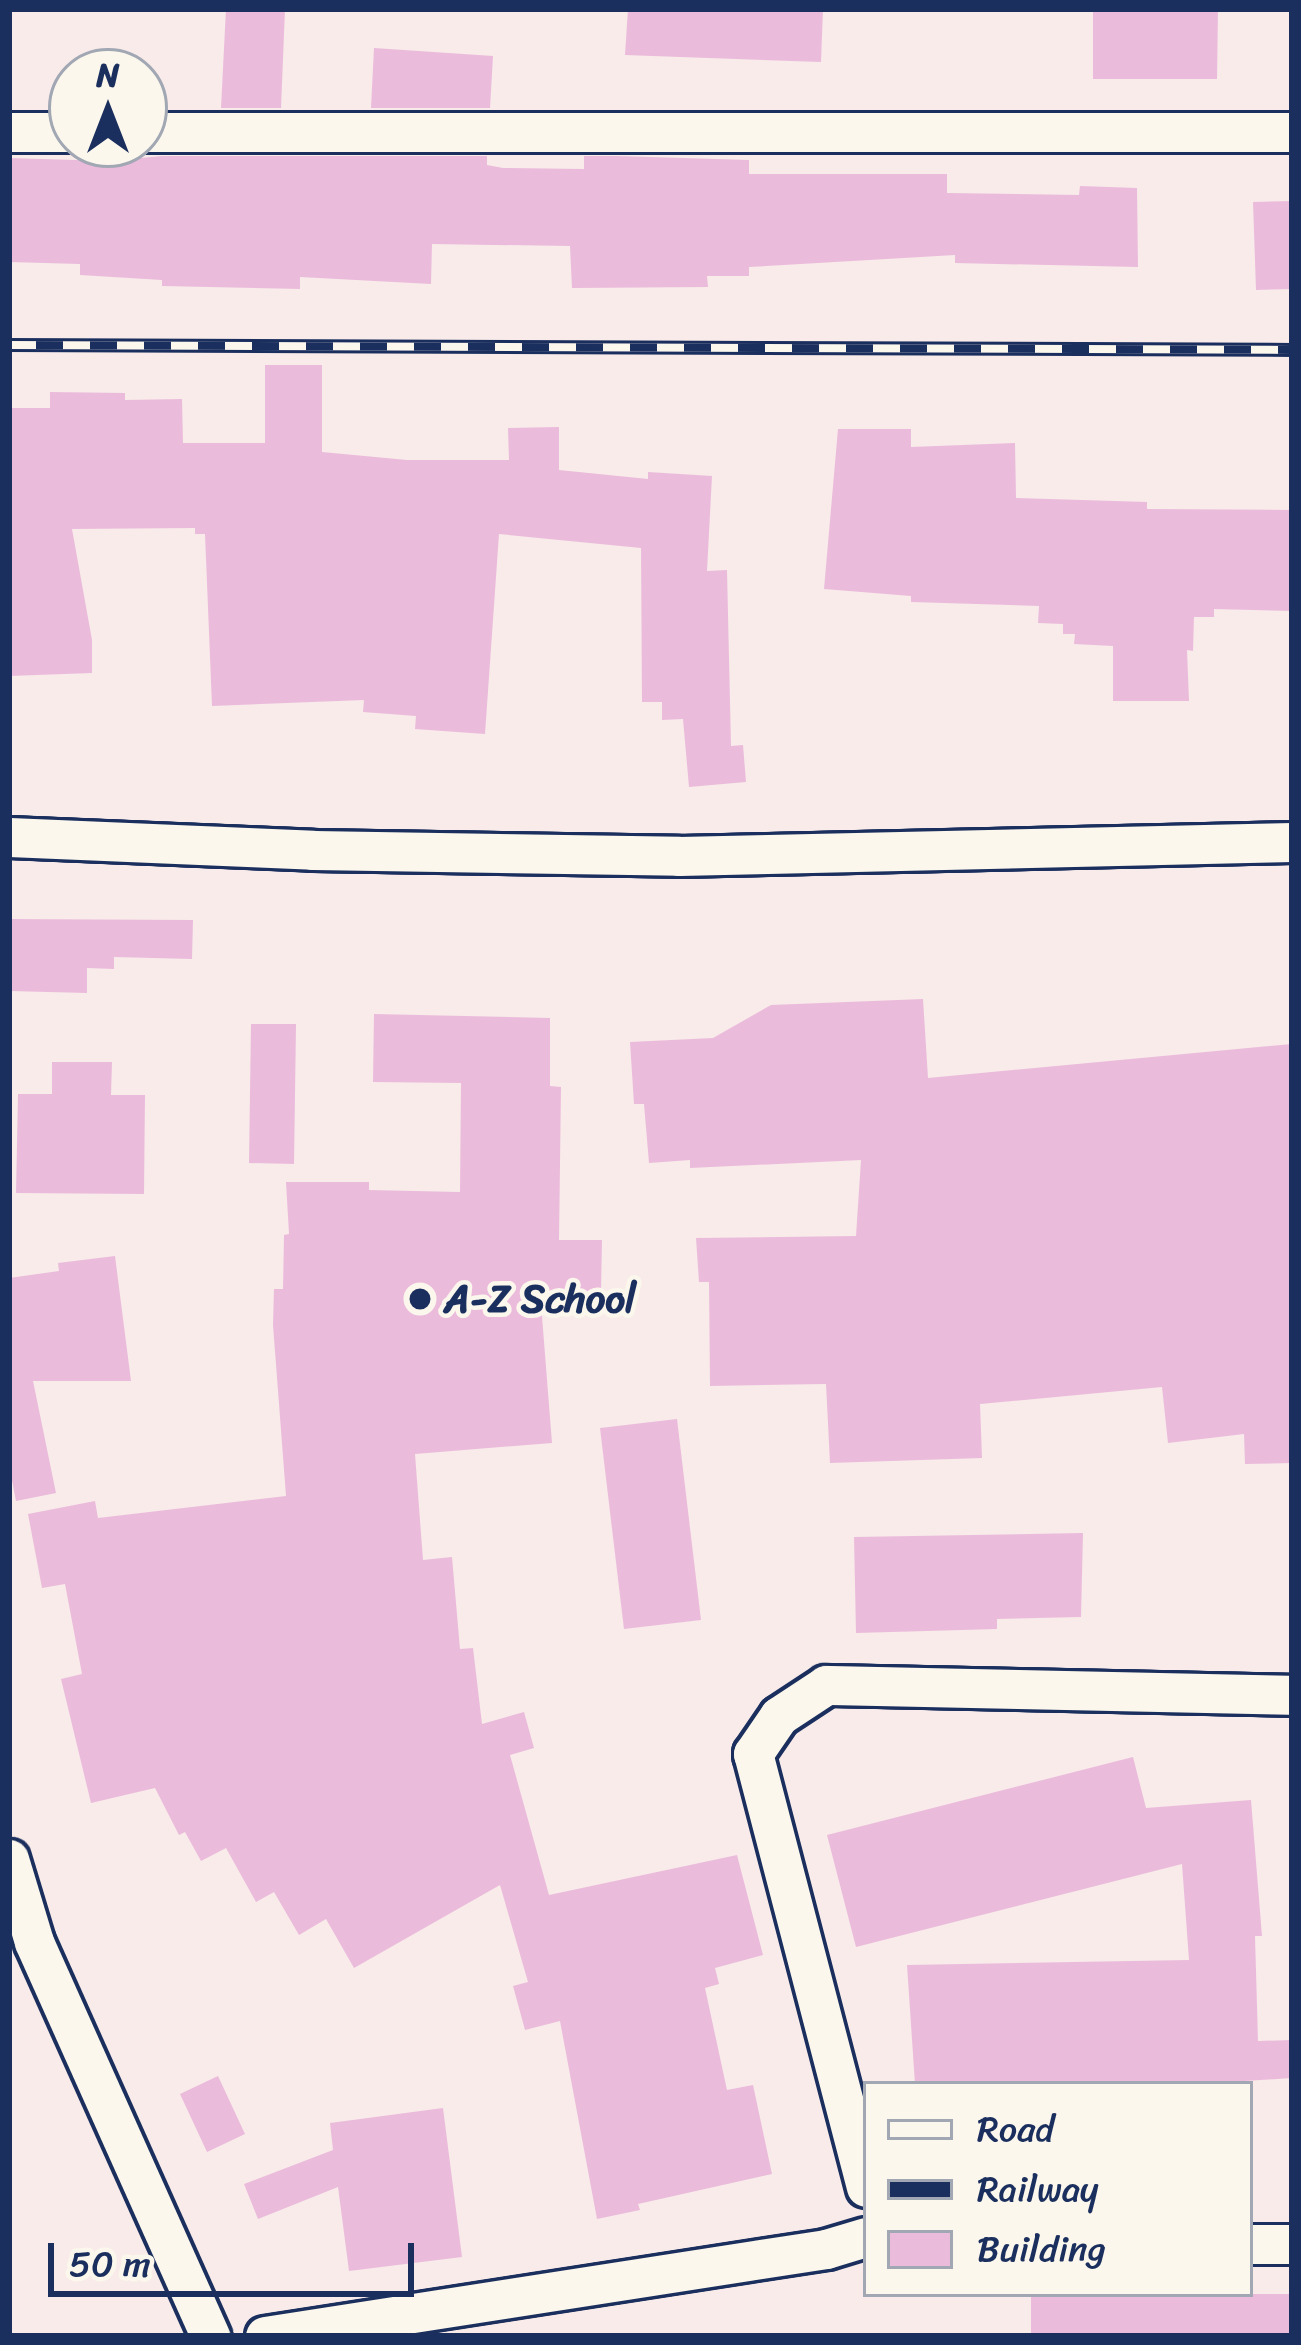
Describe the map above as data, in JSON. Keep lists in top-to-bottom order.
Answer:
{
  "places": ["A-Z School"],
  "legend": ["Road", "Railway", "Building"],
  "scale_bar": "50 m",
  "north": "top"
}
